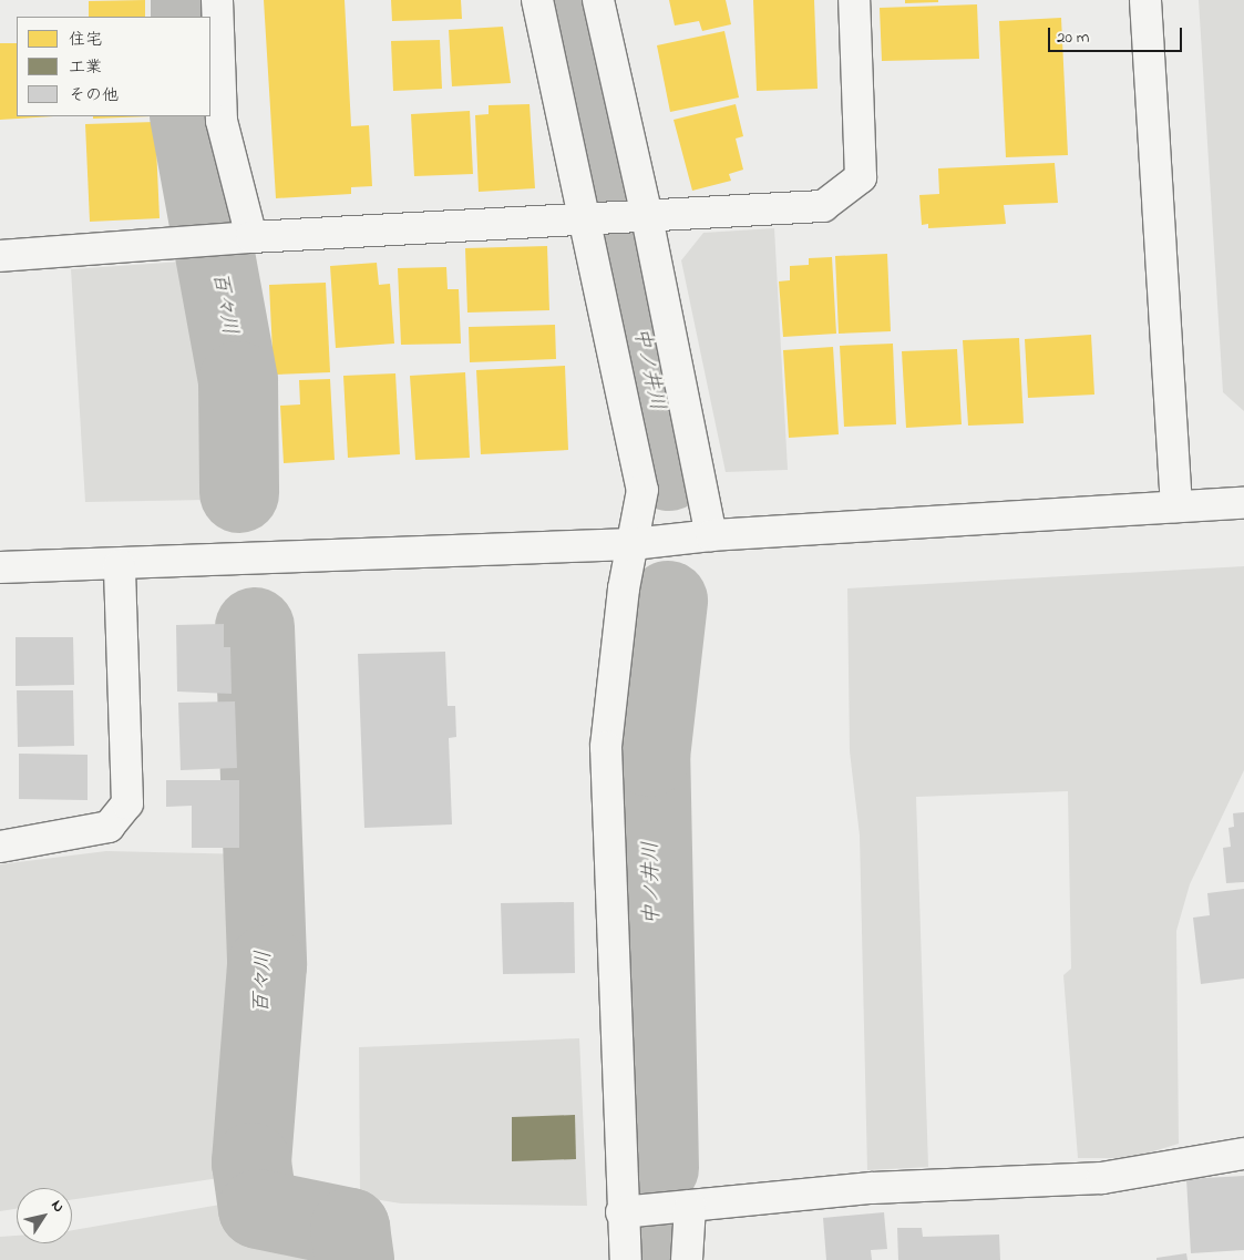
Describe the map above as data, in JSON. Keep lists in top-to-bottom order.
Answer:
{
  "water": ["百々川", "中ノ井川"],
  "legend": ["住宅", "工業", "その他"],
  "scale_bar": "20 m",
  "north": "top right"
}
